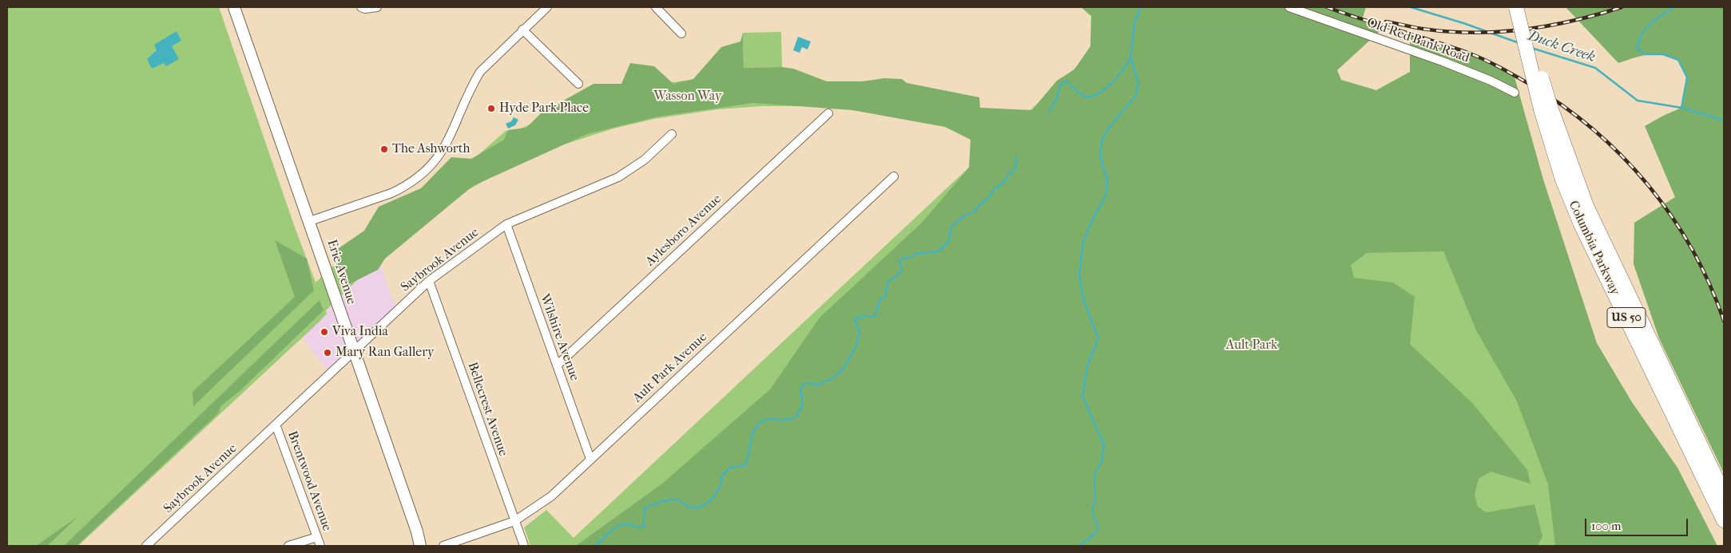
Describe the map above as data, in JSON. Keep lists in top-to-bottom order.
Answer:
{
  "streets": {
    "highway": ["Columbia Parkway", "US 50"],
    "street": [
      "Old Red Bank Road",
      "Aylesboro Avenue",
      "Saybrook Avenue",
      "Erie Avenue",
      "Wilshire Avenue",
      "Ault Park Avenue",
      "Bellecrest Avenue",
      "Brentwood Avenue"
    ]
  },
  "crossings": [
    ["Aylesboro Avenue", "Wilshire Avenue"],
    ["Saybrook Avenue", "Erie Avenue"],
    ["Saybrook Avenue", "Wilshire Avenue"],
    ["Saybrook Avenue", "Bellecrest Avenue"],
    ["Saybrook Avenue", "Brentwood Avenue"],
    ["Wilshire Avenue", "Ault Park Avenue"],
    ["Ault Park Avenue", "Bellecrest Avenue"]
  ],
  "water": ["Duck Creek"],
  "parks": ["Wasson Way", "Ault Park"],
  "places": [
    "Hyde Park Place",
    "The Ashworth",
    "Viva India",
    "Mary Ran Gallery"
  ],
  "scale_bar": "100 m"
}
